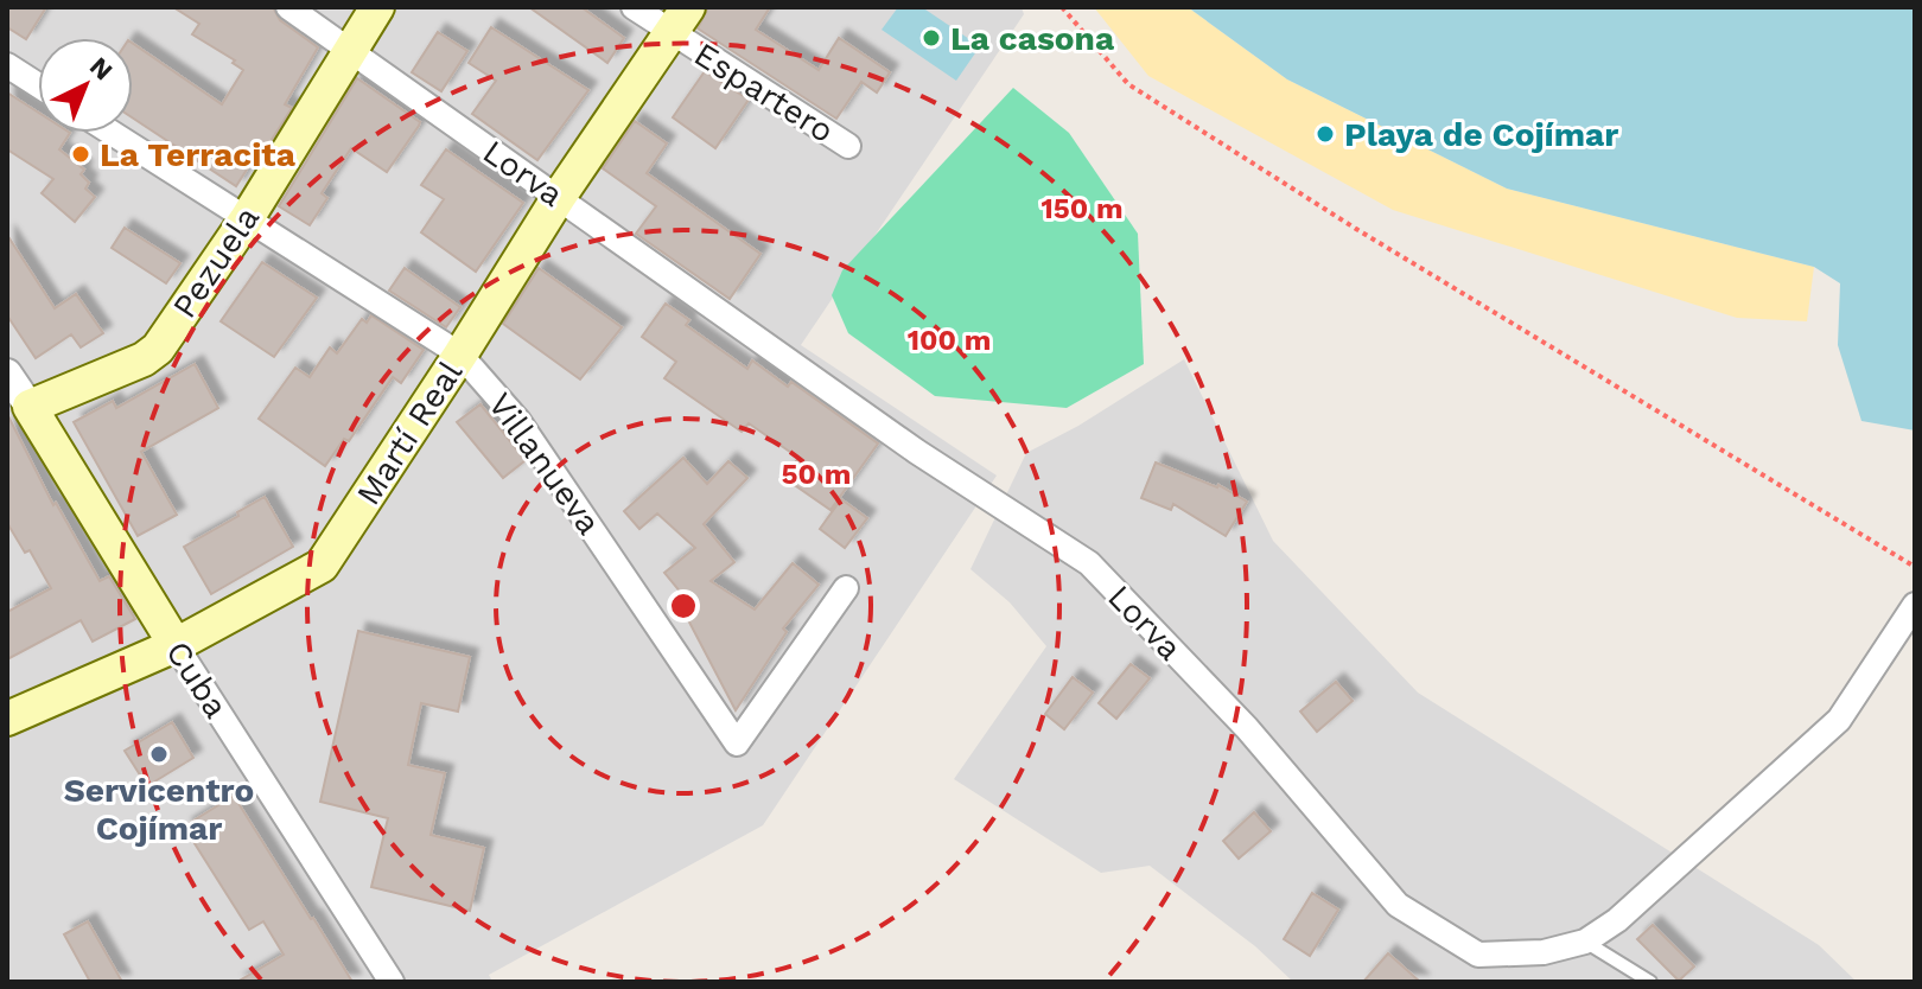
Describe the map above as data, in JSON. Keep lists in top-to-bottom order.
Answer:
{
  "streets": {
    "main road": ["Pezuela", "Martí Real", "Cuba"],
    "street": ["Espartero", "Lorva", "Villanueva"]
  },
  "crossings": [
    ["Espartero", "Martí Real"],
    ["Lorva", "Pezuela"],
    ["Lorva", "Martí Real"],
    ["Pezuela", "Villanueva"],
    ["Pezuela", "Cuba"],
    ["Martí Real", "Villanueva"],
    ["Martí Real", "Cuba"]
  ],
  "places": [
    "La casona",
    "Playa de Cojímar",
    "La Terracita",
    "Servicentro Cojímar"
  ],
  "north": "top right",
  "rings": ["150 m", "100 m", "50 m"]
}
